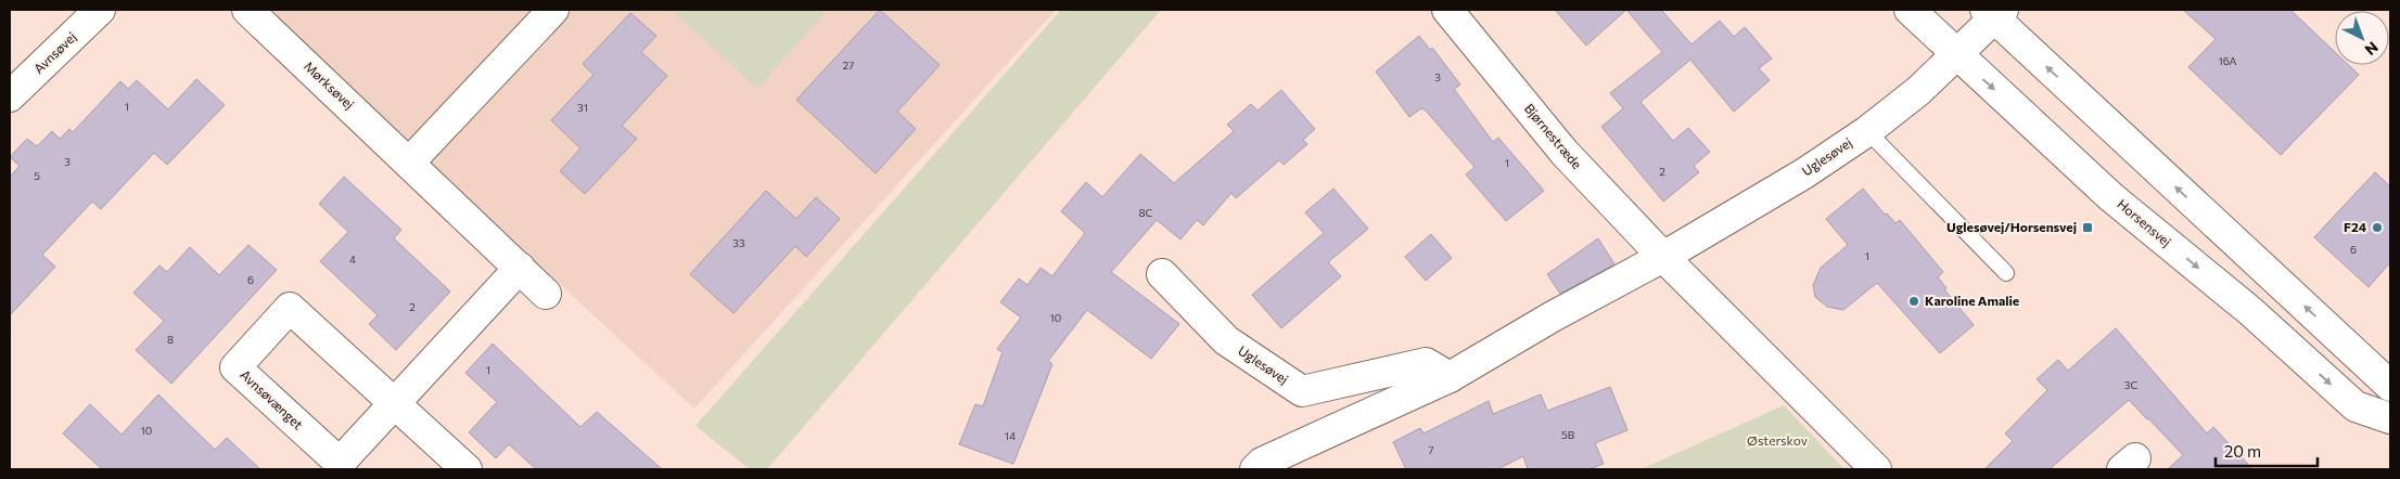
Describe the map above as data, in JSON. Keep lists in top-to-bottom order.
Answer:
{
  "streets": {
    "street": [
      "Avnsøvej",
      "Mørksøvej",
      "Bjørnestræde",
      "Uglesøvej",
      "Horsensvej",
      "Avnsøvænget"
    ]
  },
  "crossings": [
    ["Mørksøvej", "Avnsøvænget"],
    ["Bjørnestræde", "Uglesøvej"],
    ["Uglesøvej", "Horsensvej"]
  ],
  "parks": ["Østerskov"],
  "places": {
    "transit": ["Uglesøvej/Horsensvej"],
    "other": ["F24", "Karoline Amalie"]
  },
  "house_numbers": [
    "16A",
    "27",
    "3",
    "1",
    "31",
    "3",
    "1",
    "2",
    "5",
    "8C",
    "33",
    "6",
    "1",
    "4",
    "6",
    "2",
    "10",
    "8",
    "1",
    "3C",
    "10",
    "5B",
    "14",
    "7"
  ],
  "scale_bar": "20 m",
  "north": "bottom right"
}
